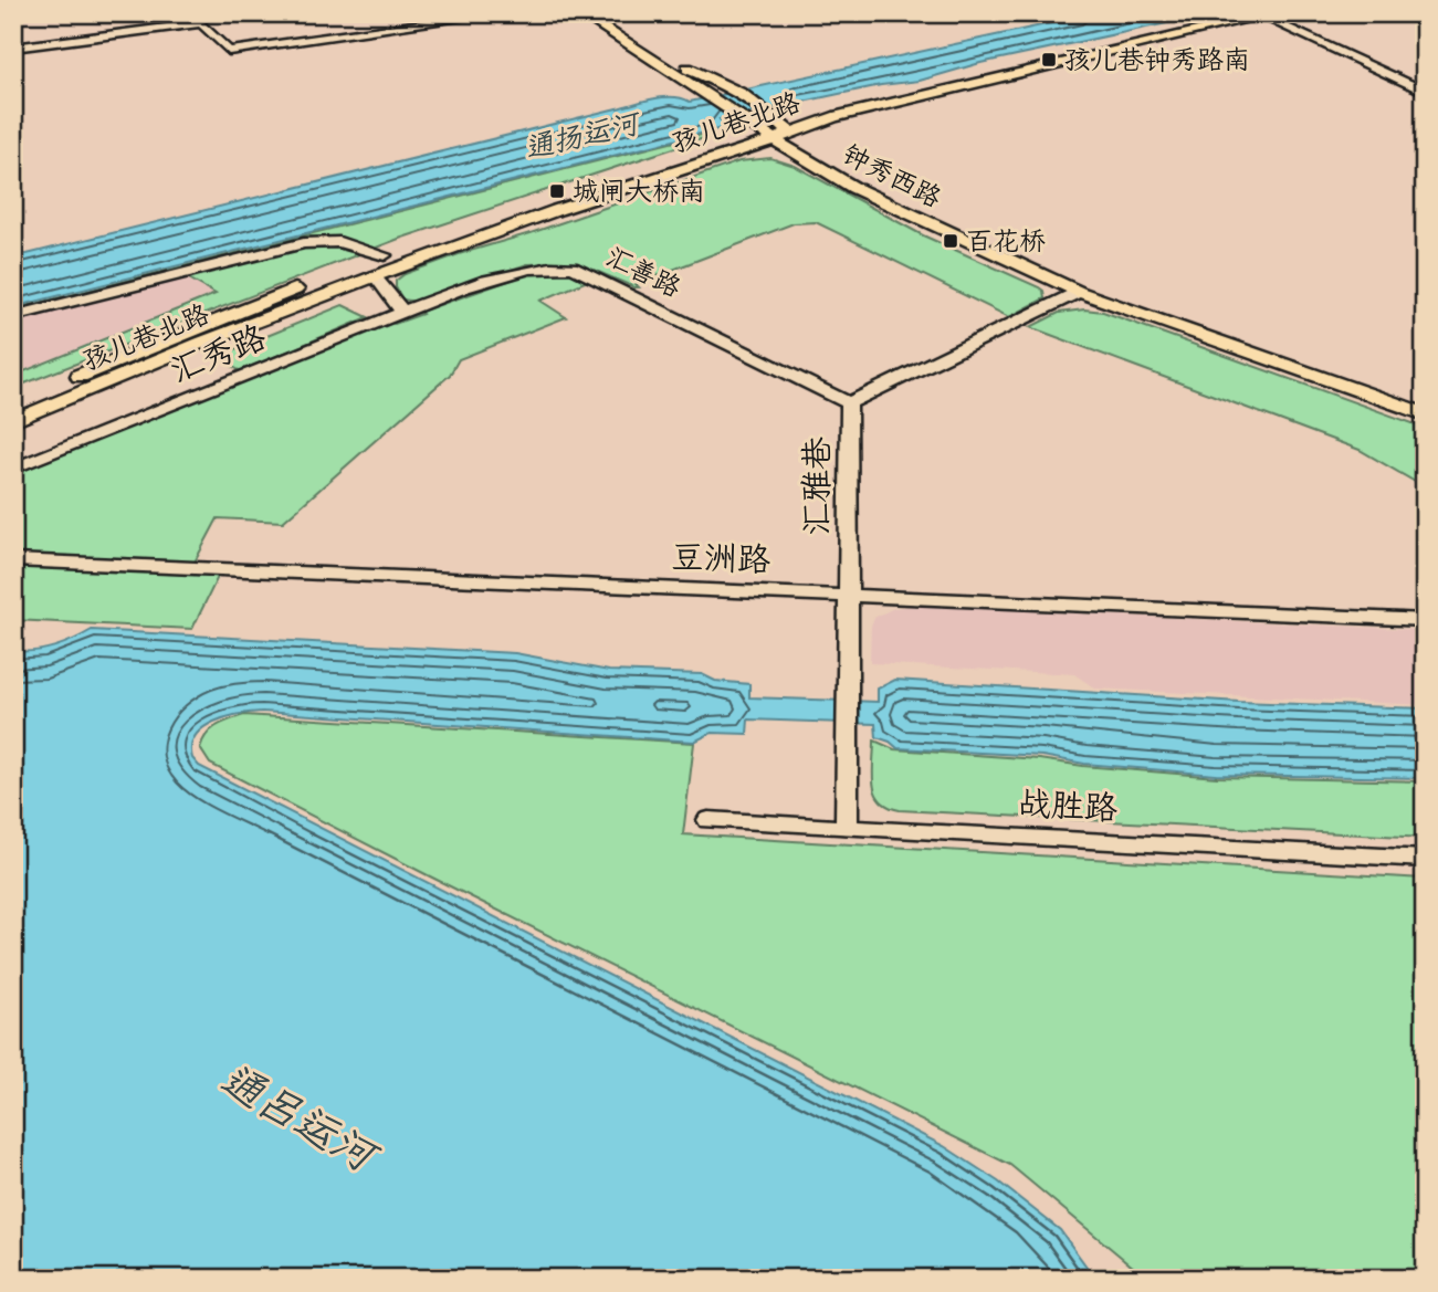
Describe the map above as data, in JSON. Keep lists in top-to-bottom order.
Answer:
{
  "streets": {
    "main road": ["孩儿巷北路", "钟秀西路"],
    "street": [
      "汇善路",
      "汇秀路",
      "汇雅巷",
      "豆洲路",
      "战胜路"
    ]
  },
  "crossings": [
    ["孩儿巷北路", "钟秀西路"],
    ["钟秀西路", "汇雅巷"],
    ["汇善路", "汇秀路"],
    ["汇善路", "汇雅巷"],
    ["汇雅巷", "豆洲路"],
    ["汇雅巷", "战胜路"]
  ],
  "water": ["通扬运河", "通吕运河"],
  "places": {
    "transit": ["孩儿巷钟秀路南", "城闸大桥南", "百花桥"]
  }
}
